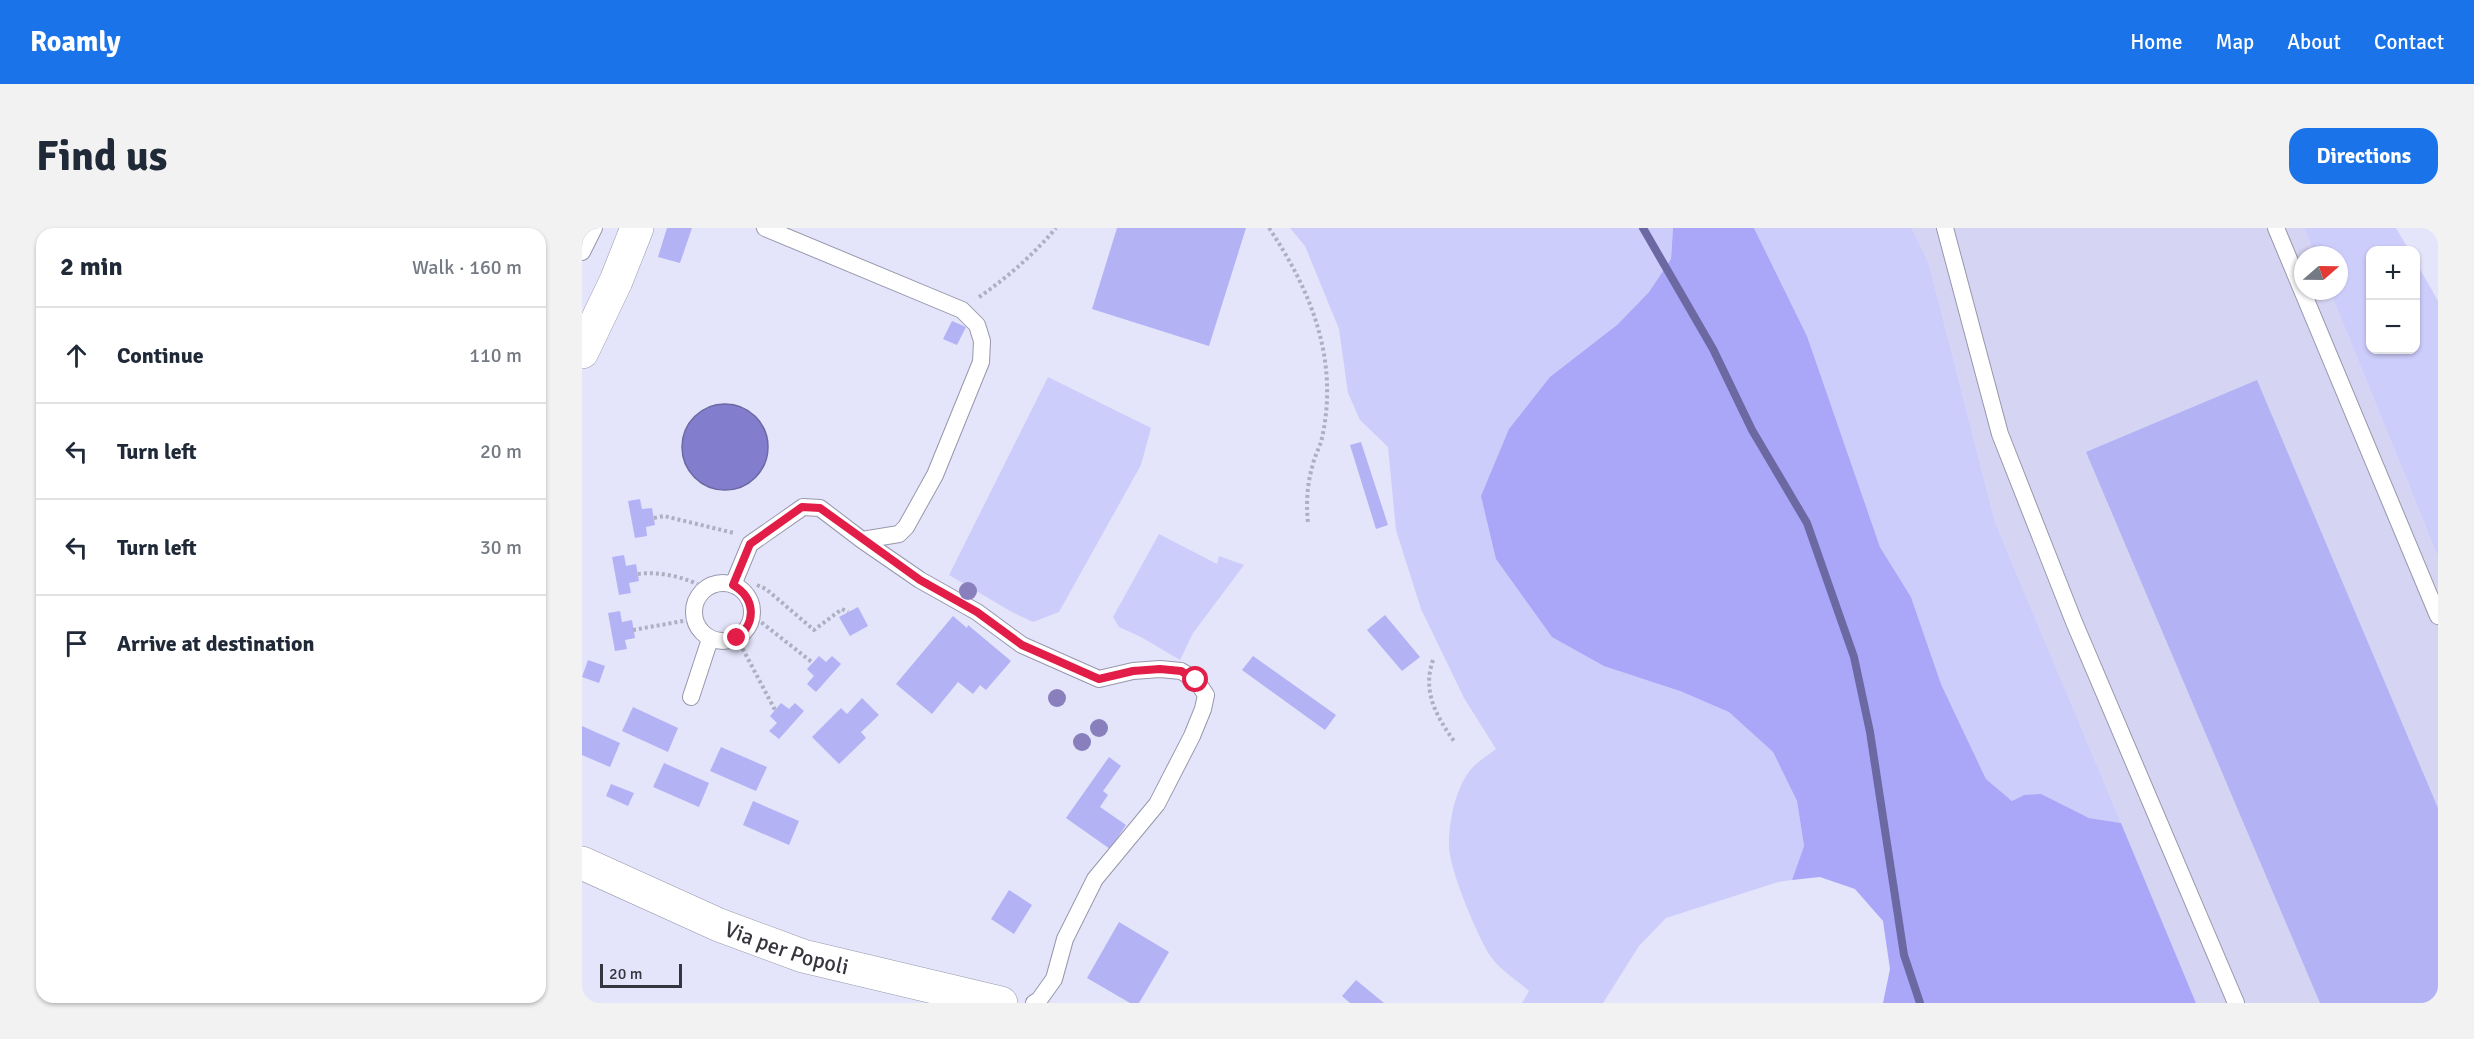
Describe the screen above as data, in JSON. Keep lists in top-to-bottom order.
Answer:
{
  "streets": {
    "street": ["Via per Popoli"]
  },
  "scale_bar": "20 m",
  "north": "right",
  "page": {
    "header": "Roamly",
    "nav": [
      "Home",
      "Map",
      "About",
      "Contact"
    ],
    "buttons": "Directions",
    "title": "Find us",
    "heading": ["2 min", "Walk · 160 m"],
    "map_buttons": ["+", "−"],
    "list": [
      ["Continue", "110 m"],
      ["Turn left", "20 m"],
      ["Turn left", "30 m"],
      "Arrive at destination"
    ],
    "scale": "20 m"
  }
}
